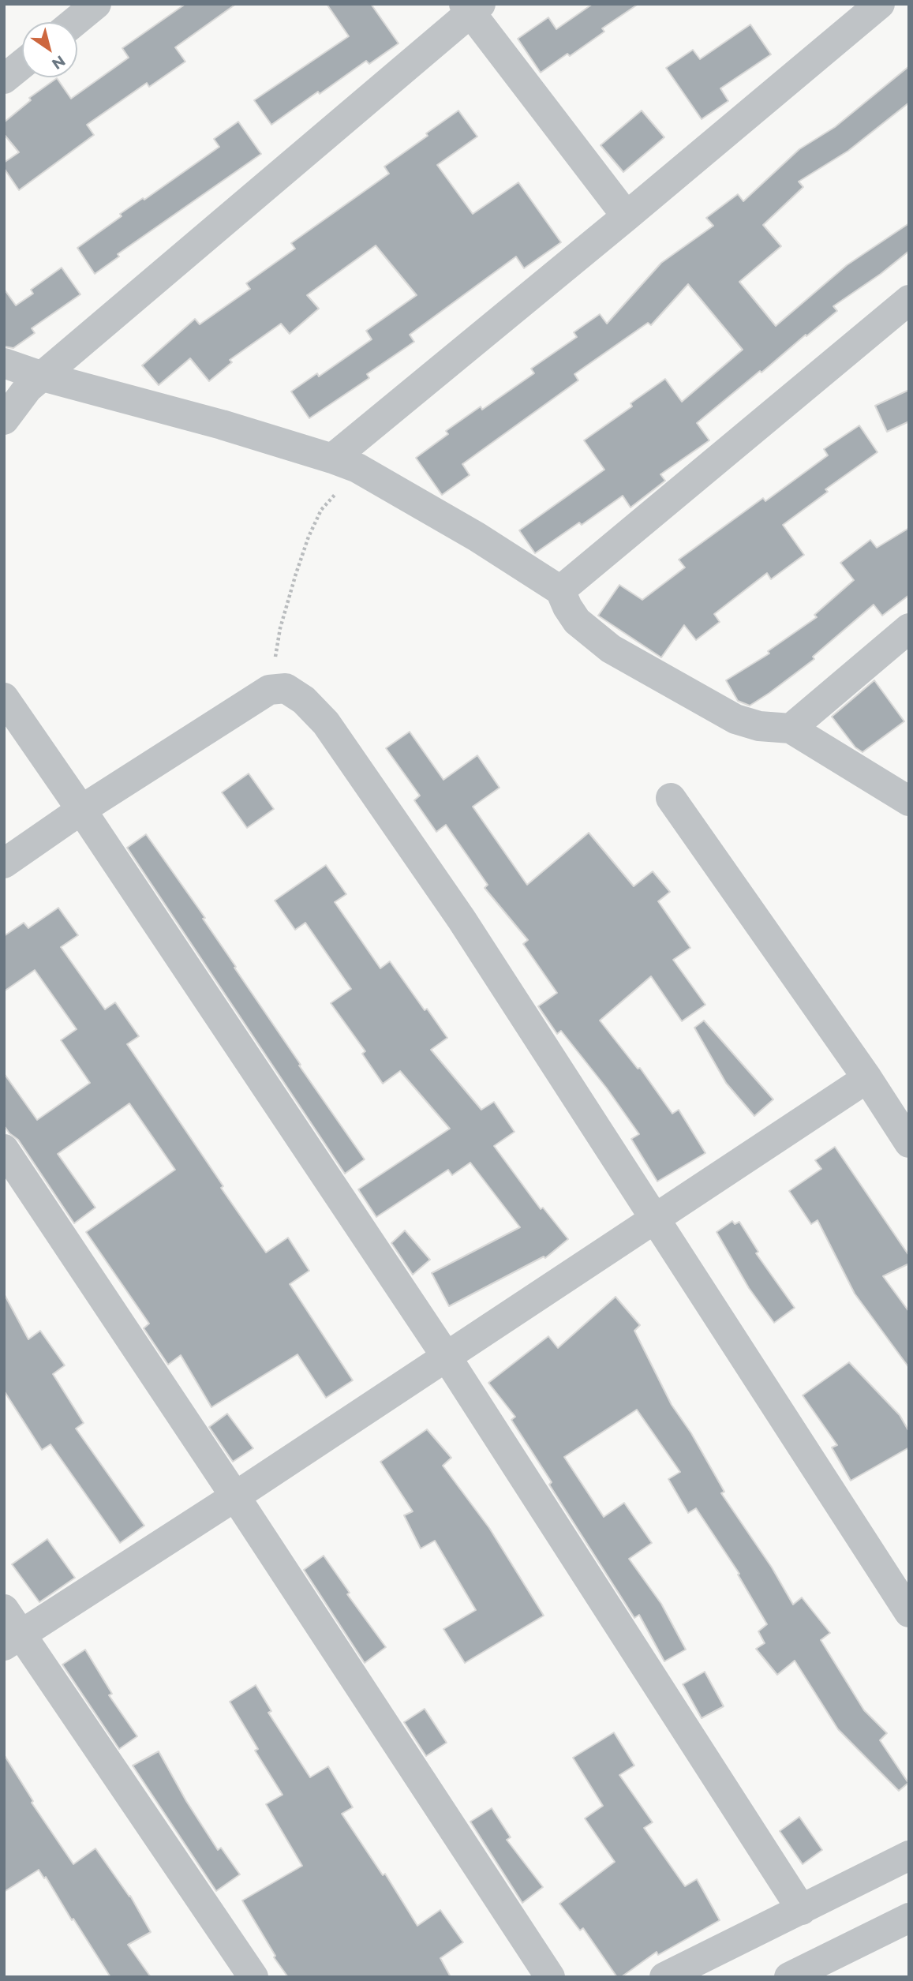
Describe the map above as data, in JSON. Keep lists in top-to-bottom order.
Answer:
{
  "north": "bottom right"
}
